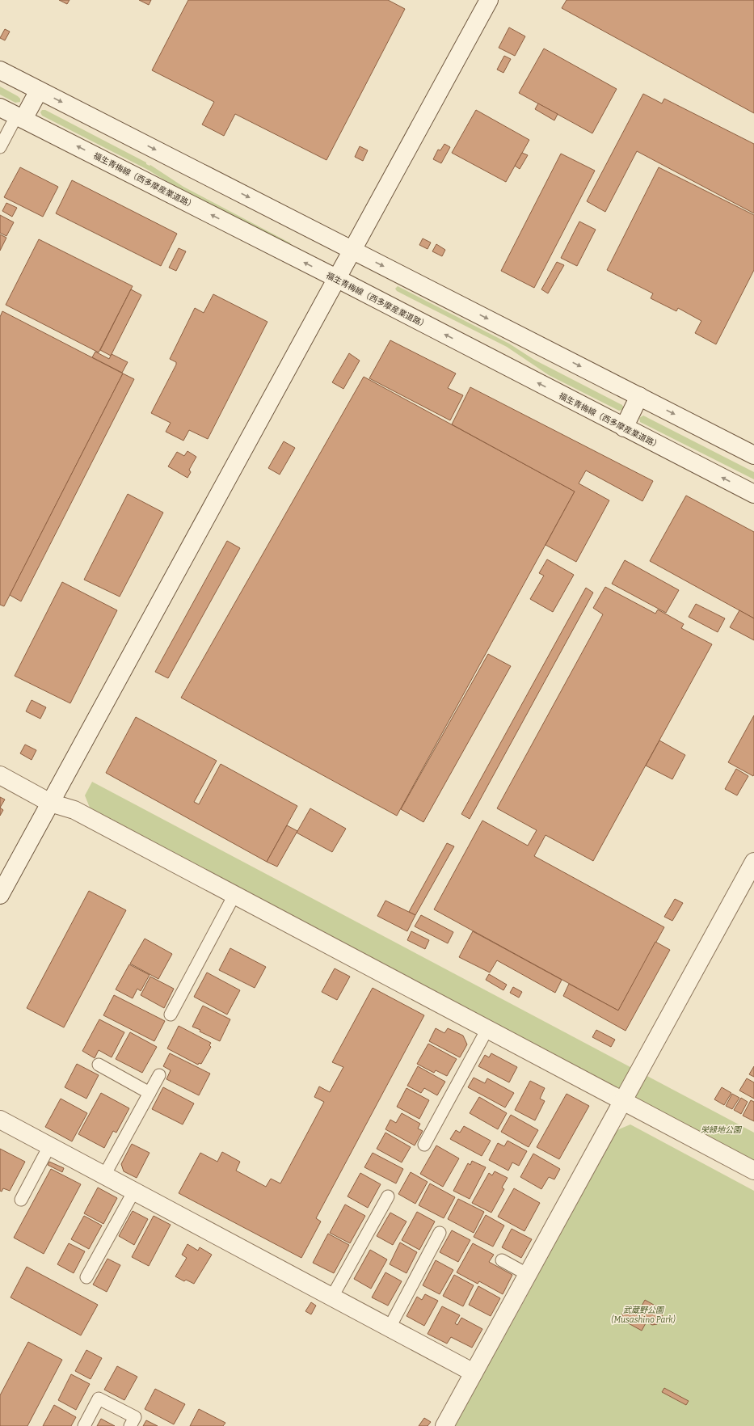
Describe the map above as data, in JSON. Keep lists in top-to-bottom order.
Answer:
{
  "streets": {
    "street": ["福生青梅線（西多摩産業道路）"]
  },
  "parks": ["栄緑地公園", "武蔵野公園 (Musashino Park)"]
}
